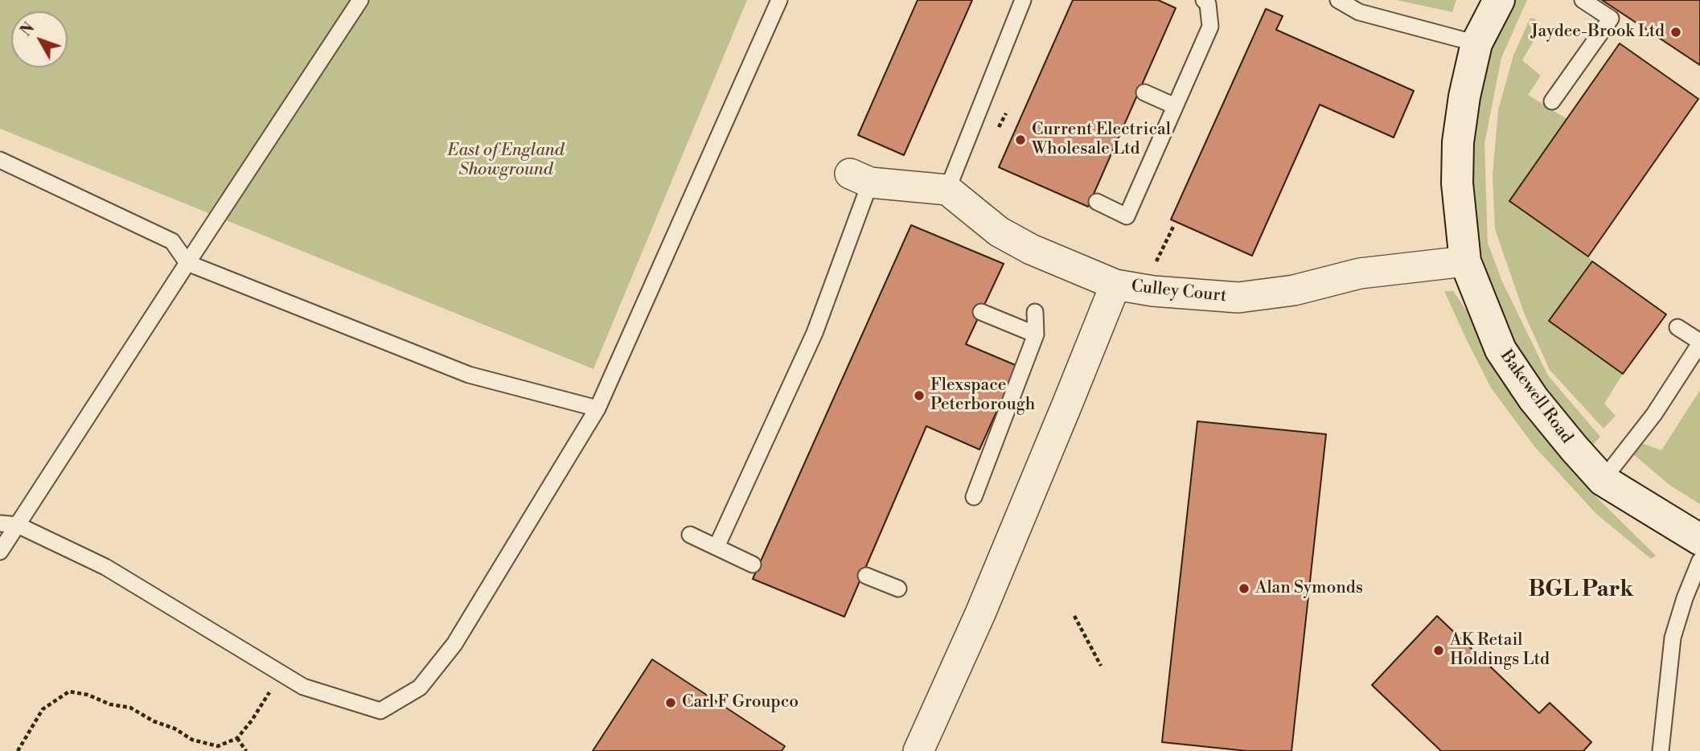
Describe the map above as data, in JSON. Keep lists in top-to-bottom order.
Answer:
{
  "streets": {
    "street": ["Culley Court", "Bakewell Road"]
  },
  "crossings": [
    ["Culley Court", "Bakewell Road"]
  ],
  "districts": ["BGL Park"],
  "parks": ["East of England Showground"],
  "places": [
    "Jaydee-Brook Ltd",
    "Current Electrical Wholesale Ltd",
    "Flexspace Peterborough",
    "Alan Symonds",
    "AK Retail Holdings Ltd",
    "Carl F Groupco"
  ],
  "north": "top left"
}
